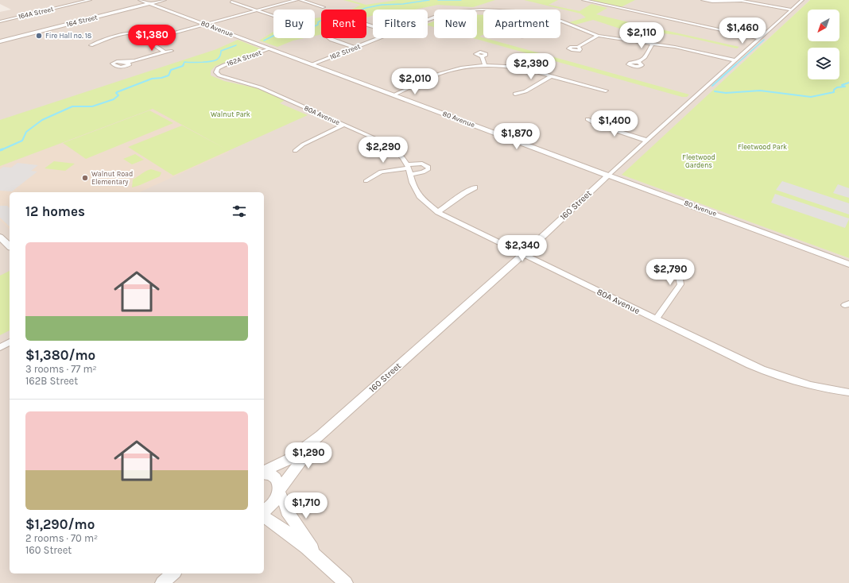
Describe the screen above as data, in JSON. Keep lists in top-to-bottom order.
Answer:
{
  "streets": {
    "street": [
      "164A Street",
      "164 Street",
      "80 Avenue",
      "162 Street",
      "162A Street",
      "80A Avenue",
      "160 Street"
    ]
  },
  "crossings": [
    ["164 Street", "80 Avenue"],
    ["80 Avenue", "162 Street"],
    ["80 Avenue", "162A Street"],
    ["80 Avenue", "160 Street"],
    ["162 Street", "160 Street"],
    ["162A Street", "80A Avenue"],
    ["80A Avenue", "160 Street"]
  ],
  "parks": ["Walnut Park", "Fleetwood Park", "Fleetwood Gardens"],
  "places": ["Fire Hall no. 18", "Walnut Road Elementary"],
  "north": "bottom left",
  "page": {
    "chip": [
      "Buy",
      "Rent",
      "Filters",
      "New",
      "Apartment"
    ],
    "price": [
      "$1,460",
      "$2,110",
      "$1,380",
      "$2,390",
      "$2,010",
      "$1,400",
      "$1,870",
      "$2,290",
      "$2,340",
      "$2,790",
      "$1,290",
      "$1,710"
    ],
    "heading": "12 homes",
    "list": [
      {
        "name": "$1,380/mo",
        "note": "3 rooms · 77 m² · 162B Street"
      },
      {
        "name": "$1,290/mo",
        "note": "2 rooms · 70 m² · 160 Street"
      }
    ]
  }
}
